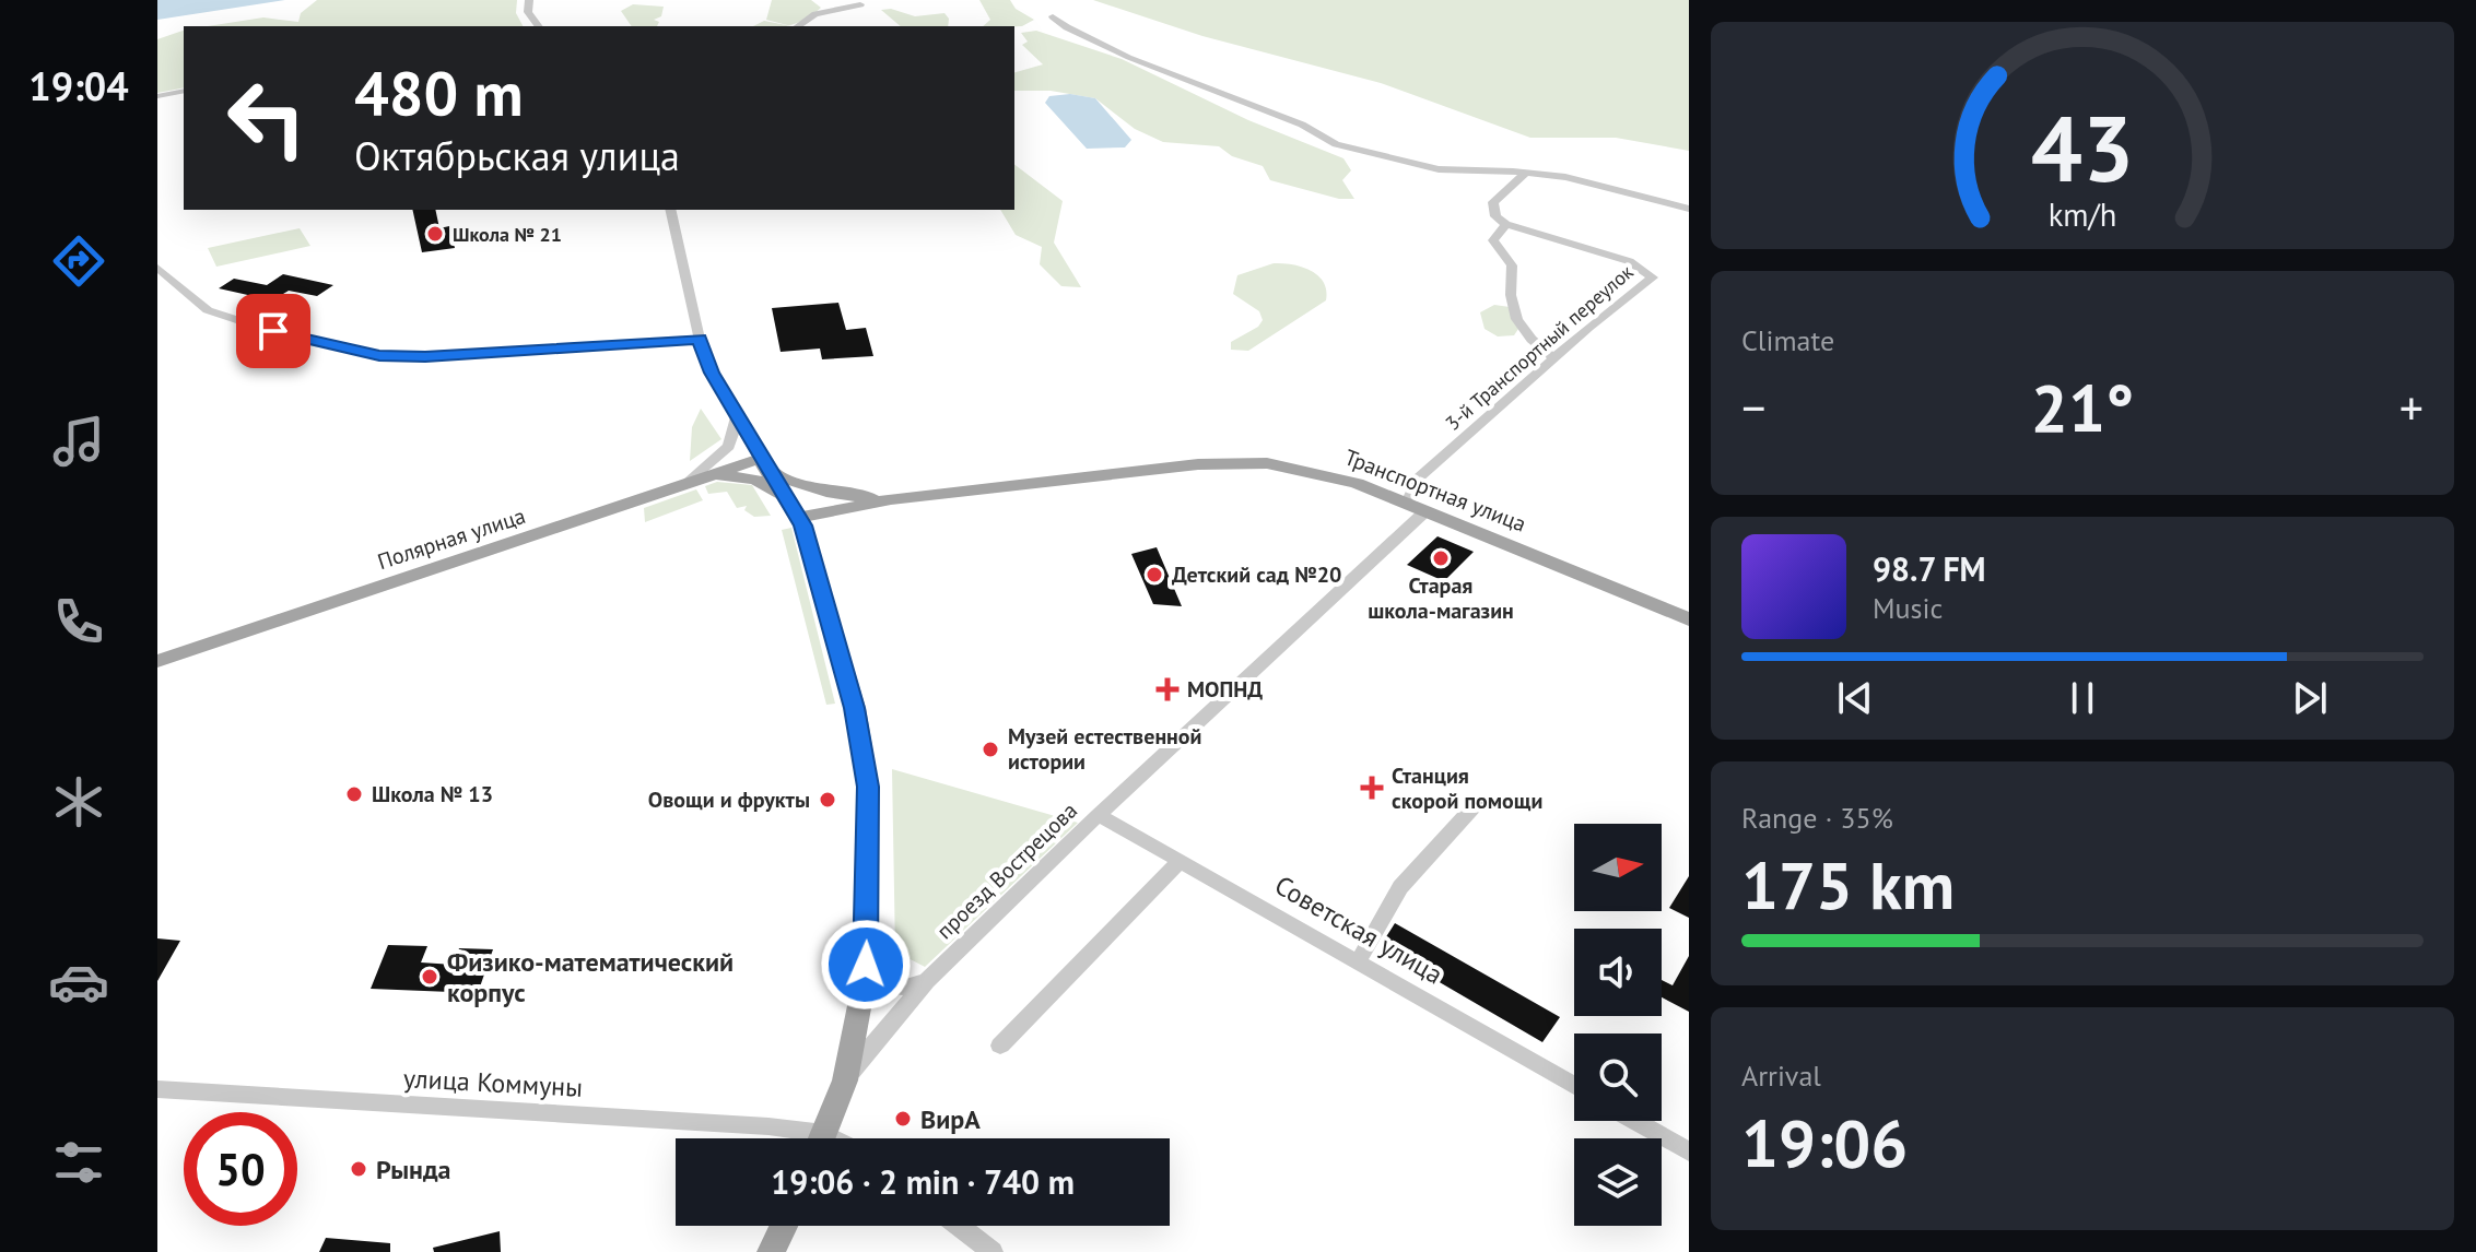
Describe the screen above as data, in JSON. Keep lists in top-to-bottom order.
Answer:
{
  "streets": {
    "main road": ["Транспортная улица", "Полярная улица"],
    "street": [
      "3-й Транспортный переулок",
      "проезд Вострецова",
      "Советская улица",
      "улица Коммуны"
    ]
  },
  "crossings": [
    ["3-й Транспортный переулок", "Транспортная улица"],
    ["Транспортная улица", "проезд Вострецова"],
    ["проезд Вострецова", "Советская улица"]
  ],
  "places": {
    "other": [
      "Школа № 21",
      "Старая школа-магазин",
      "Детский сад №20",
      "Музей естественной истории",
      "Школа № 13",
      "Овощи и фрукты",
      "Физико-математический корпус",
      "ВирА",
      "Рында"
    ],
    "health": ["МОПНД", "Станция скорой помощи"]
  },
  "north": "right",
  "page": {
    "tabs": "19:04",
    "turn": ["480 m", "Октябрьская улица"],
    "tile": [
      "Climate",
      ["Range · 35%", "175 km"],
      ["Arrival", "19:06"]
    ],
    "heat": ["−", "21°", "+"],
    "song": ["98.7 FM", "Music"],
    "limit": "50",
    "trip": "19:06 · 2 min · 740 m",
    "gauge": ["43", "km/h"]
  }
}
